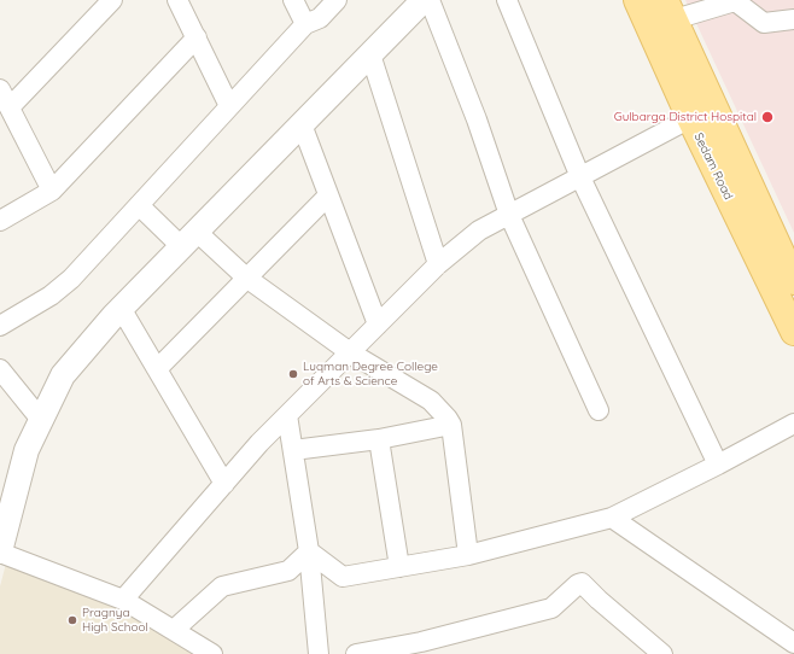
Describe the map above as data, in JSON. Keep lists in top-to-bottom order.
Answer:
{
  "streets": {
    "main road": ["Sedam Road"]
  },
  "places": ["Gulbarga District Hospital", "Luqman Degree College of Arts & Science", "Pragnya High School"]
}
